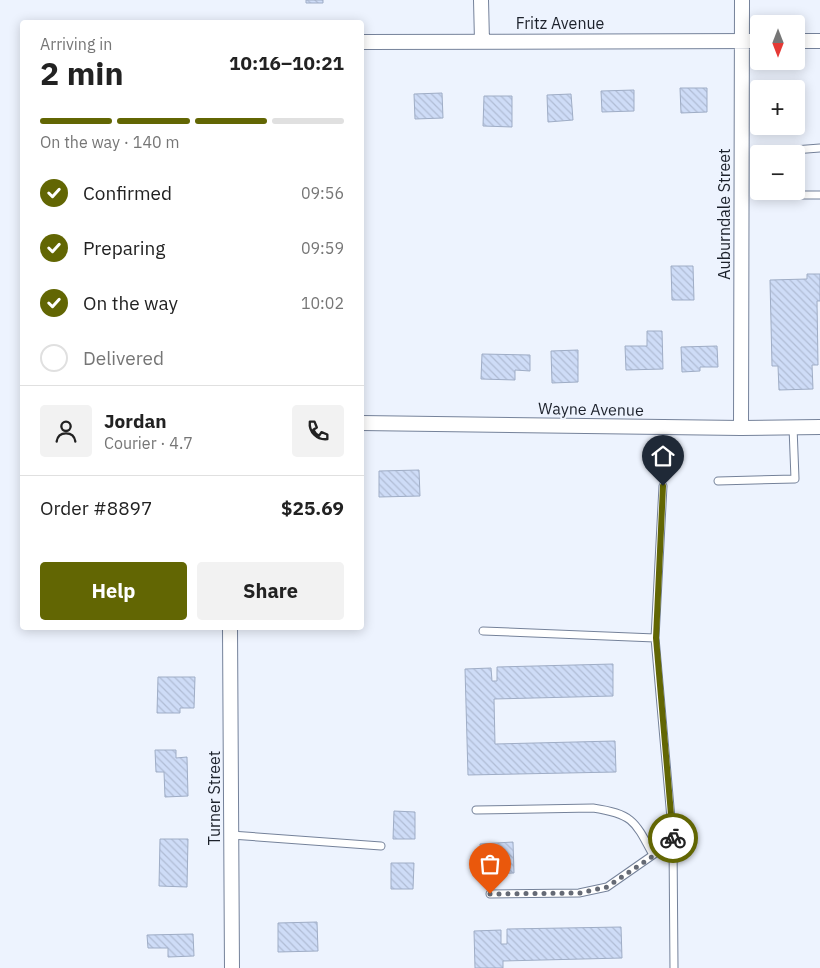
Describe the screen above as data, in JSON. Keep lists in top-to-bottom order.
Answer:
{
  "streets": {
    "street": [
      "Fritz Avenue",
      "Auburndale Street",
      "Wayne Avenue",
      "Turner Street"
    ]
  },
  "crossings": [
    ["Fritz Avenue", "Auburndale Street"],
    ["Auburndale Street", "Wayne Avenue"]
  ],
  "north": "bottom",
  "page": {
    "map_buttons": ["+", "−"],
    "heading": ["2 min", "Arriving in", "10:16–10:21"],
    "panel": [
      "Jordan",
      "Courier · 4.7",
      "Order #8897",
      "$25.69"
    ],
    "bar": "On the way · 140 m",
    "list": [
      ["Confirmed", "09:56"],
      ["Preparing", "09:59"],
      ["On the way", "10:02"],
      "Delivered"
    ],
    "buttons": ["Help", "Share"]
  }
}
